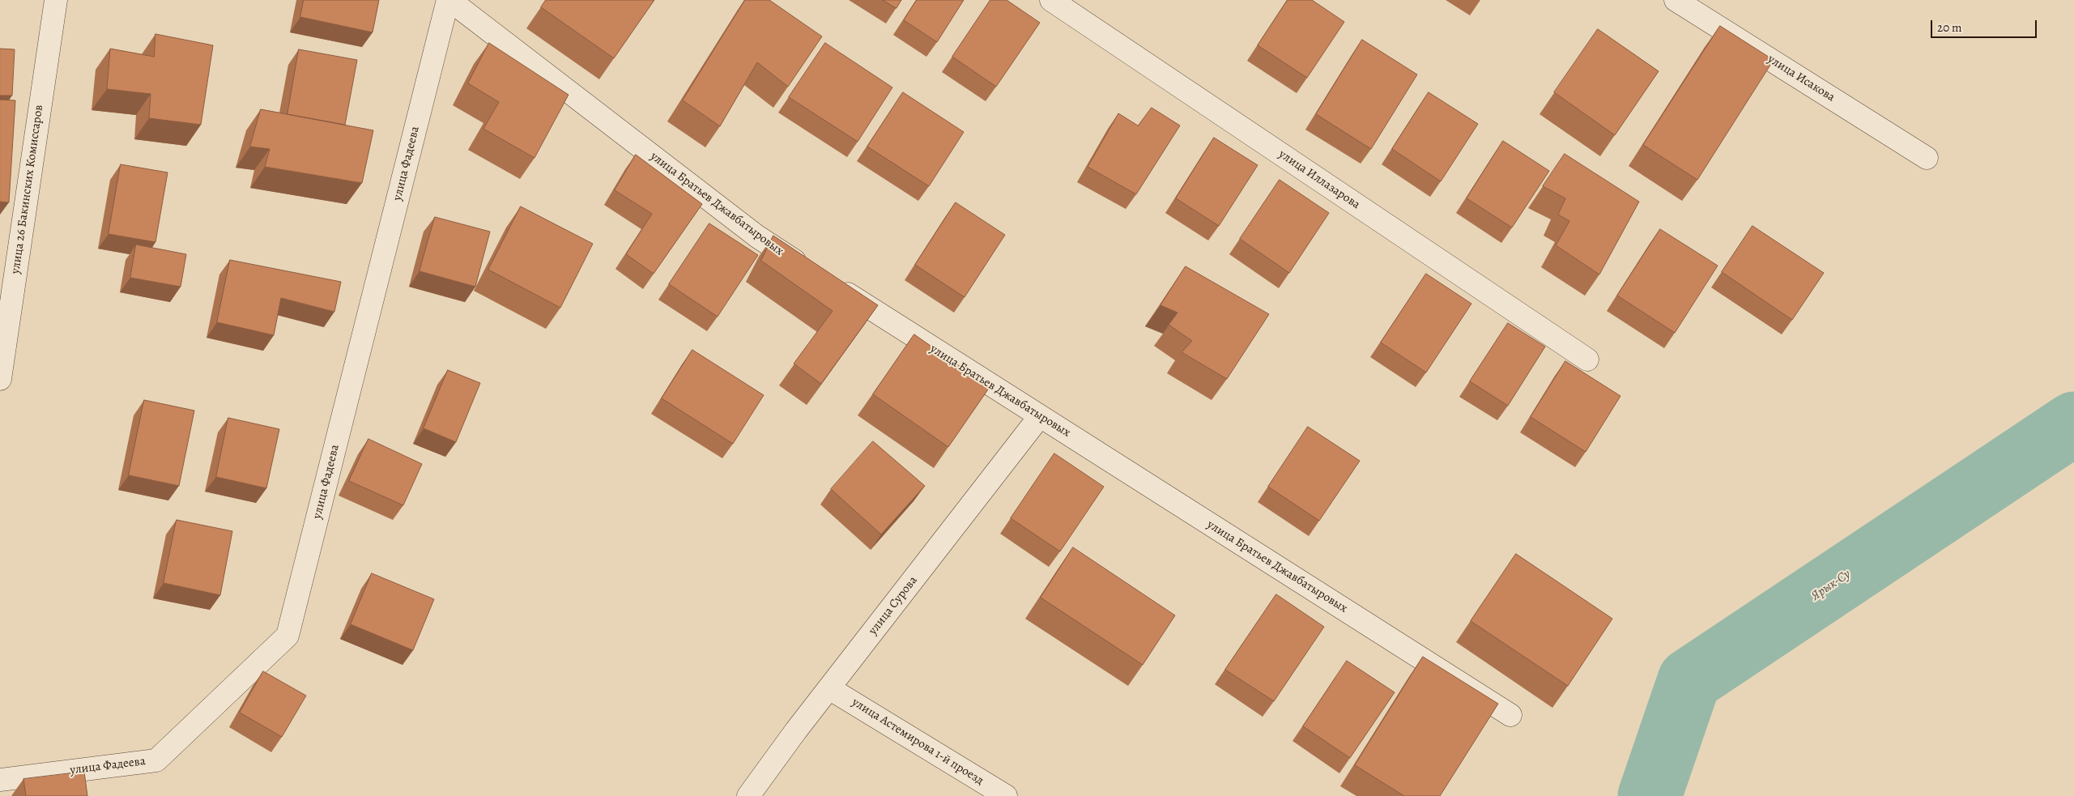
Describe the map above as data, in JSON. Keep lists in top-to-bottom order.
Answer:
{
  "streets": {
    "street": [
      "улица Исакова",
      "улица Фадеева",
      "улица Иллазарова",
      "улица 26 Бакинских Комиссаров",
      "улица Братьев Джавбатыровых",
      "улица Сурова",
      "улица Астемирова 1-й проезд"
    ]
  },
  "crossings": [
    ["улица Фадеева", "улица Братьев Джавбатыровых"],
    ["улица Братьев Джавбатыровых", "улица Сурова"],
    ["улица Сурова", "улица Астемирова 1-й проезд"]
  ],
  "water": ["Ярык-Су"],
  "scale_bar": "20 m"
}
